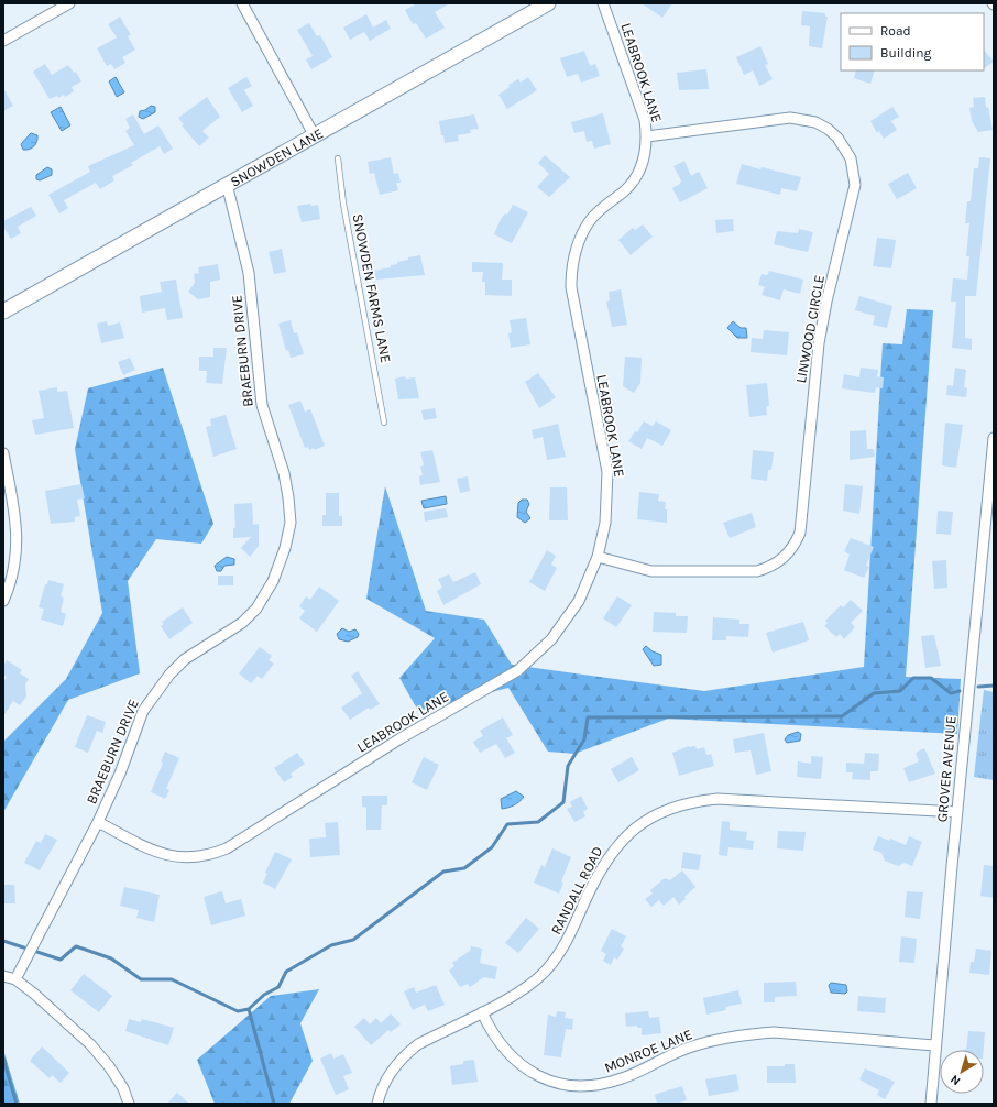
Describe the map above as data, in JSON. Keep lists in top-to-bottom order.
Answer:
{
  "streets": {
    "street": [
      "LEABROOK LANE",
      "SNOWDEN LANE",
      "LINWOOD CIRCLE",
      "BRAEBURN DRIVE",
      "GROVER AVENUE",
      "RANDALL ROAD",
      "MONROE LANE"
    ],
    "lane": ["SNOWDEN FARMS LANE"]
  },
  "crossings": [
    ["LEABROOK LANE", "LINWOOD CIRCLE"],
    ["LEABROOK LANE", "BRAEBURN DRIVE"],
    ["SNOWDEN LANE", "BRAEBURN DRIVE"],
    ["GROVER AVENUE", "RANDALL ROAD"],
    ["GROVER AVENUE", "MONROE LANE"],
    ["RANDALL ROAD", "MONROE LANE"]
  ],
  "legend": ["Road", "Building"],
  "north": "bottom left"
}
